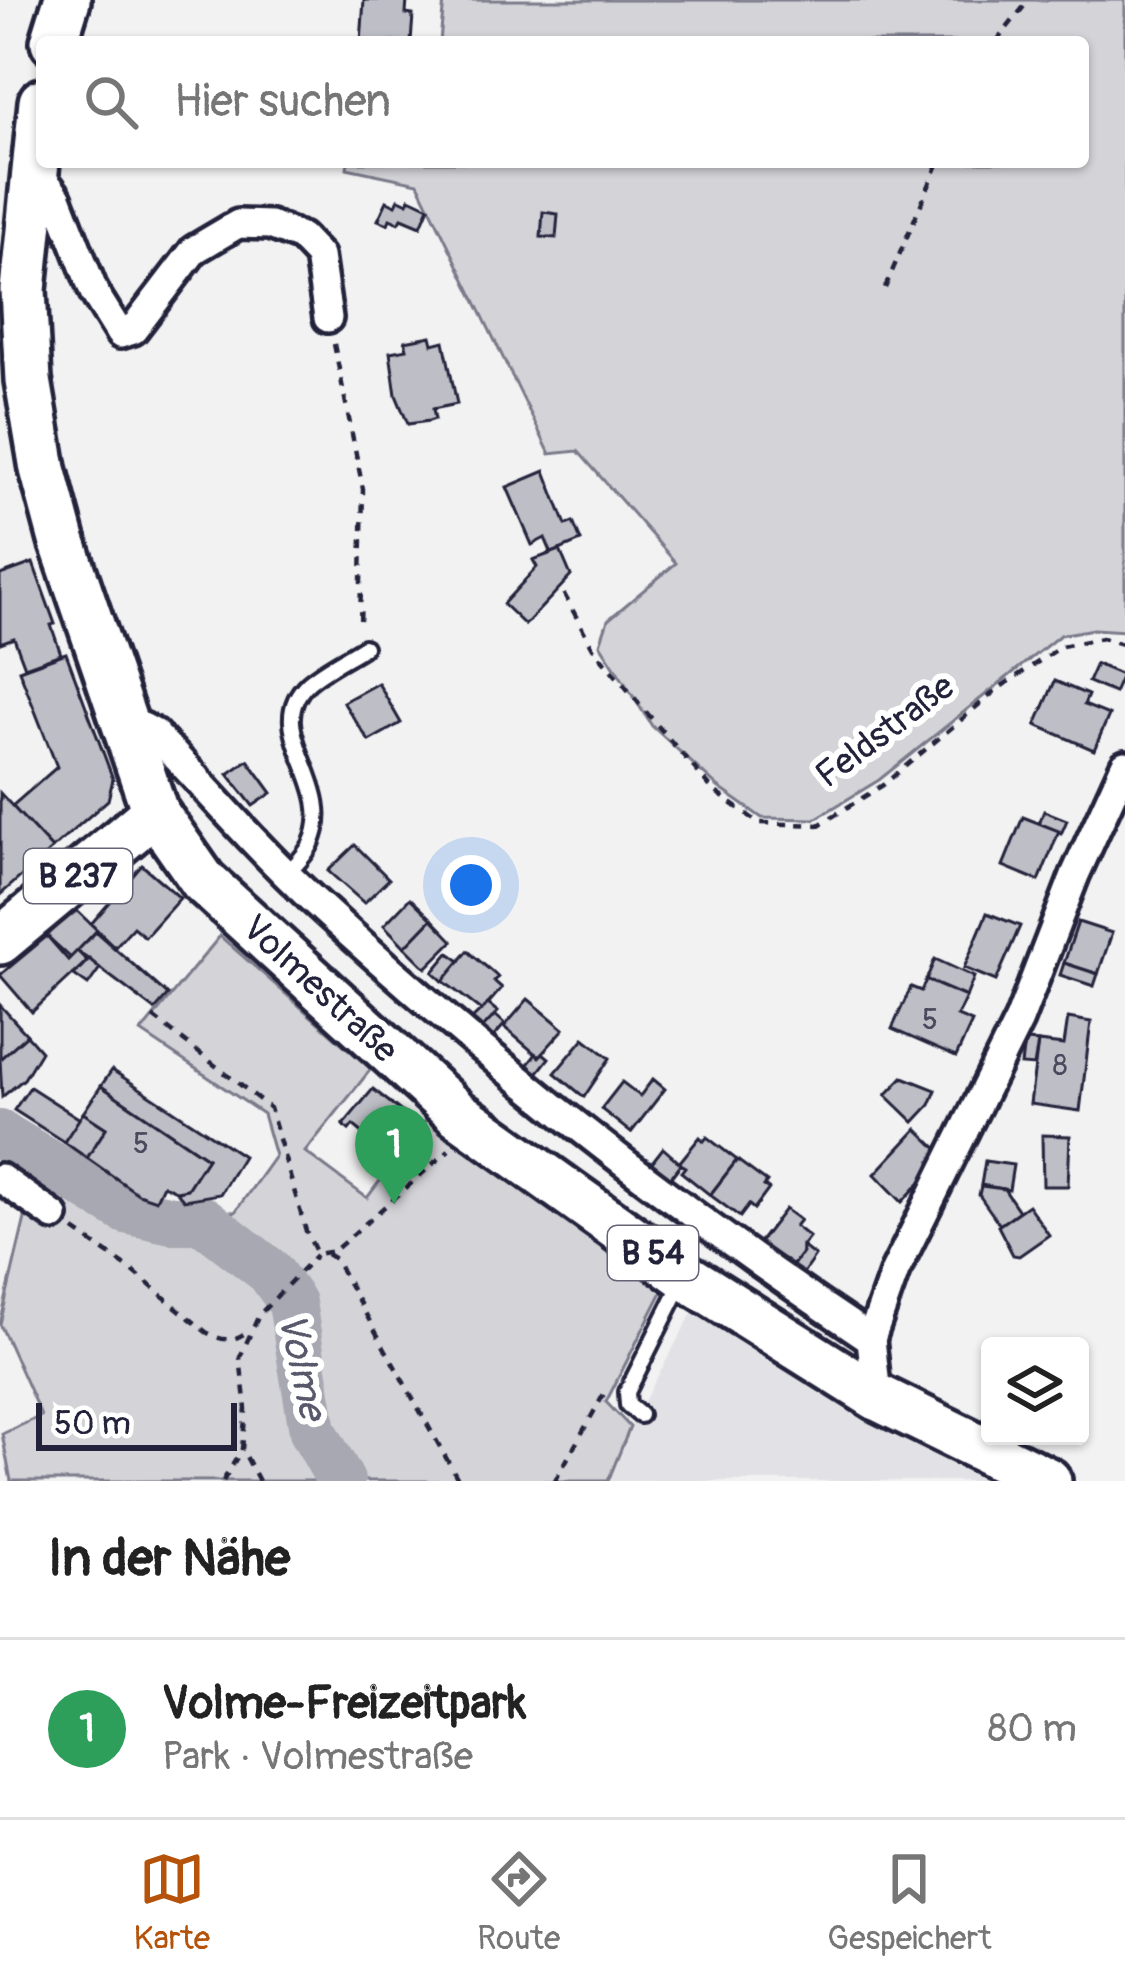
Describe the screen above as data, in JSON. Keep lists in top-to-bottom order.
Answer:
{
  "streets": {
    "main road": ["B 237", "Volmestraße", "B 54"],
    "path": ["Feldstraße"]
  },
  "crossings": [
    ["B 237", "Volmestraße"]
  ],
  "water": ["Volme"],
  "house_numbers": ["5", "8", "5"],
  "scale_bar": "50 m",
  "page": {
    "search": "Hier suchen",
    "pins": "1",
    "scale": "50 m",
    "heading": "In der Nähe",
    "list": [
      {
        "mark": "1",
        "name": "Volme-Freizeitpark",
        "note": "Park · Volmestraße",
        "value": "80 m"
      }
    ],
    "nav": ["Karte", "Route", "Gespeichert"]
  }
}
